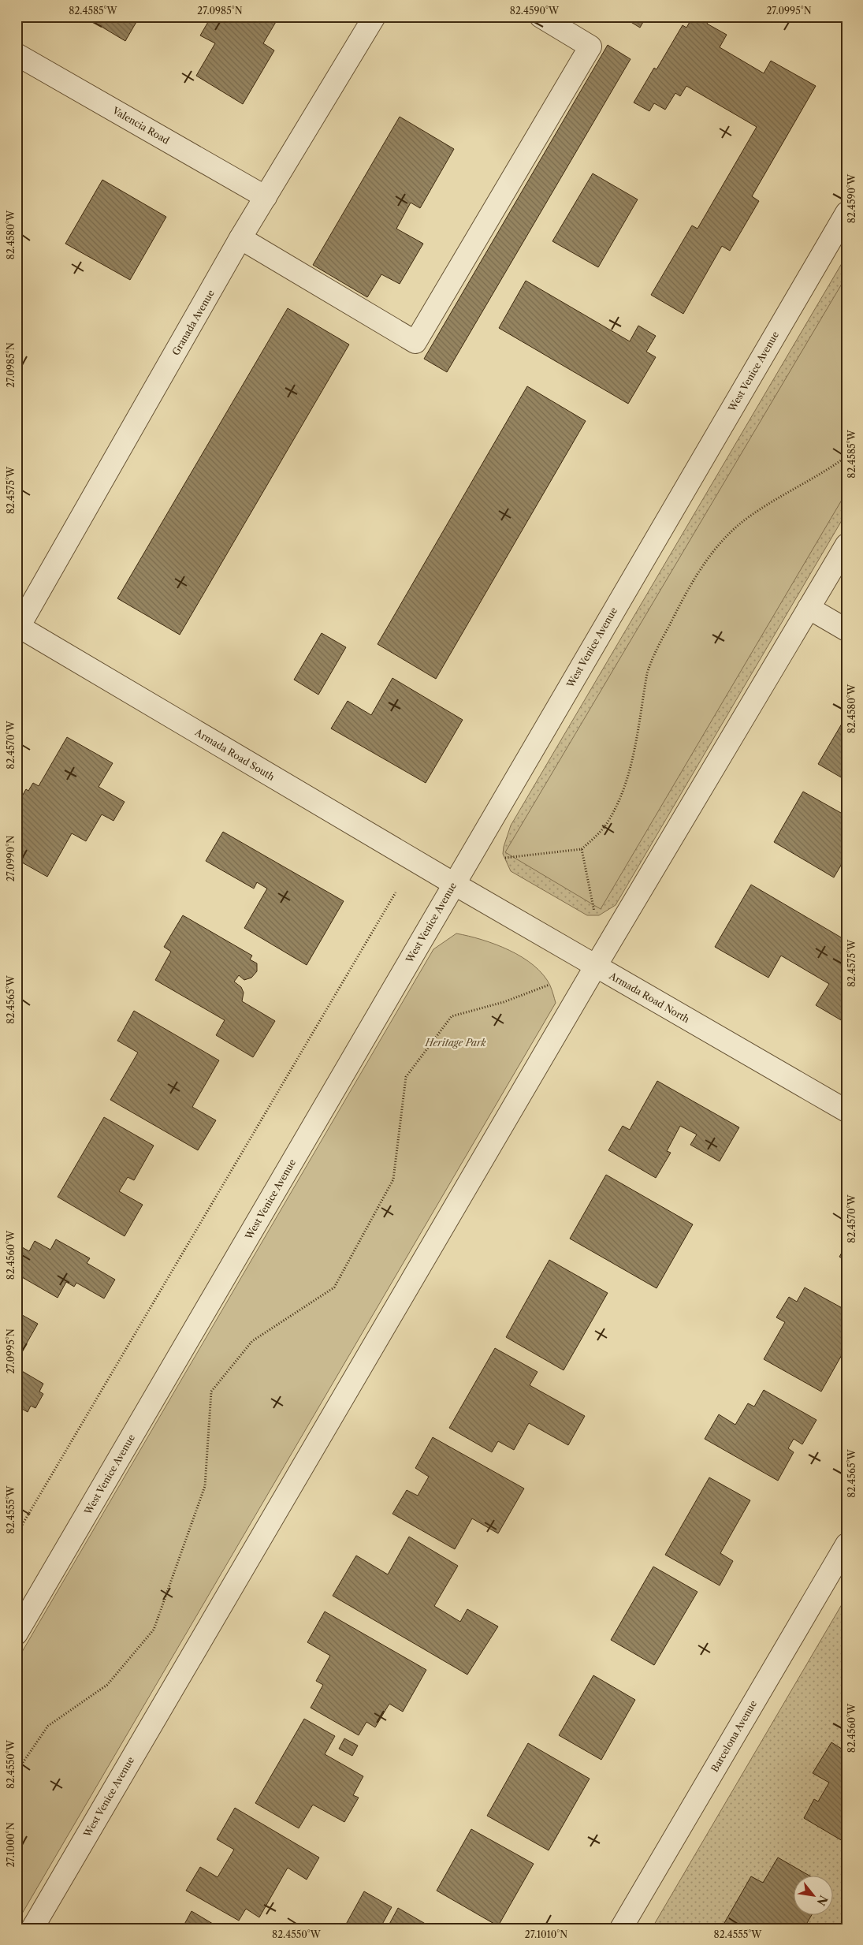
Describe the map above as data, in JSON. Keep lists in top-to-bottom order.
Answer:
{
  "streets": {
    "street": [
      "Valencia Road",
      "Granada Avenue",
      "West Venice Avenue",
      "Armada Road South",
      "Armada Road North",
      "Barcelona Avenue"
    ]
  },
  "crossings": [
    ["Valencia Road", "Granada Avenue"],
    ["Granada Avenue", "Armada Road South"],
    ["West Venice Avenue", "Armada Road South"],
    ["West Venice Avenue", "Armada Road North"],
    ["Armada Road South", "Armada Road North"]
  ],
  "parks": ["Heritage Park"],
  "north": "bottom right",
  "coordinates": [
    "82.4585°W",
    "27.0985°N",
    "82.4590°W",
    "27.0995°N",
    "82.4580°W",
    "82.4575°W",
    "82.4570°W",
    "27.0990°N",
    "82.4565°W",
    "82.4560°W",
    "82.4555°W",
    "82.4550°W",
    "27.1000°N",
    "27.1010°N"
  ]
}
